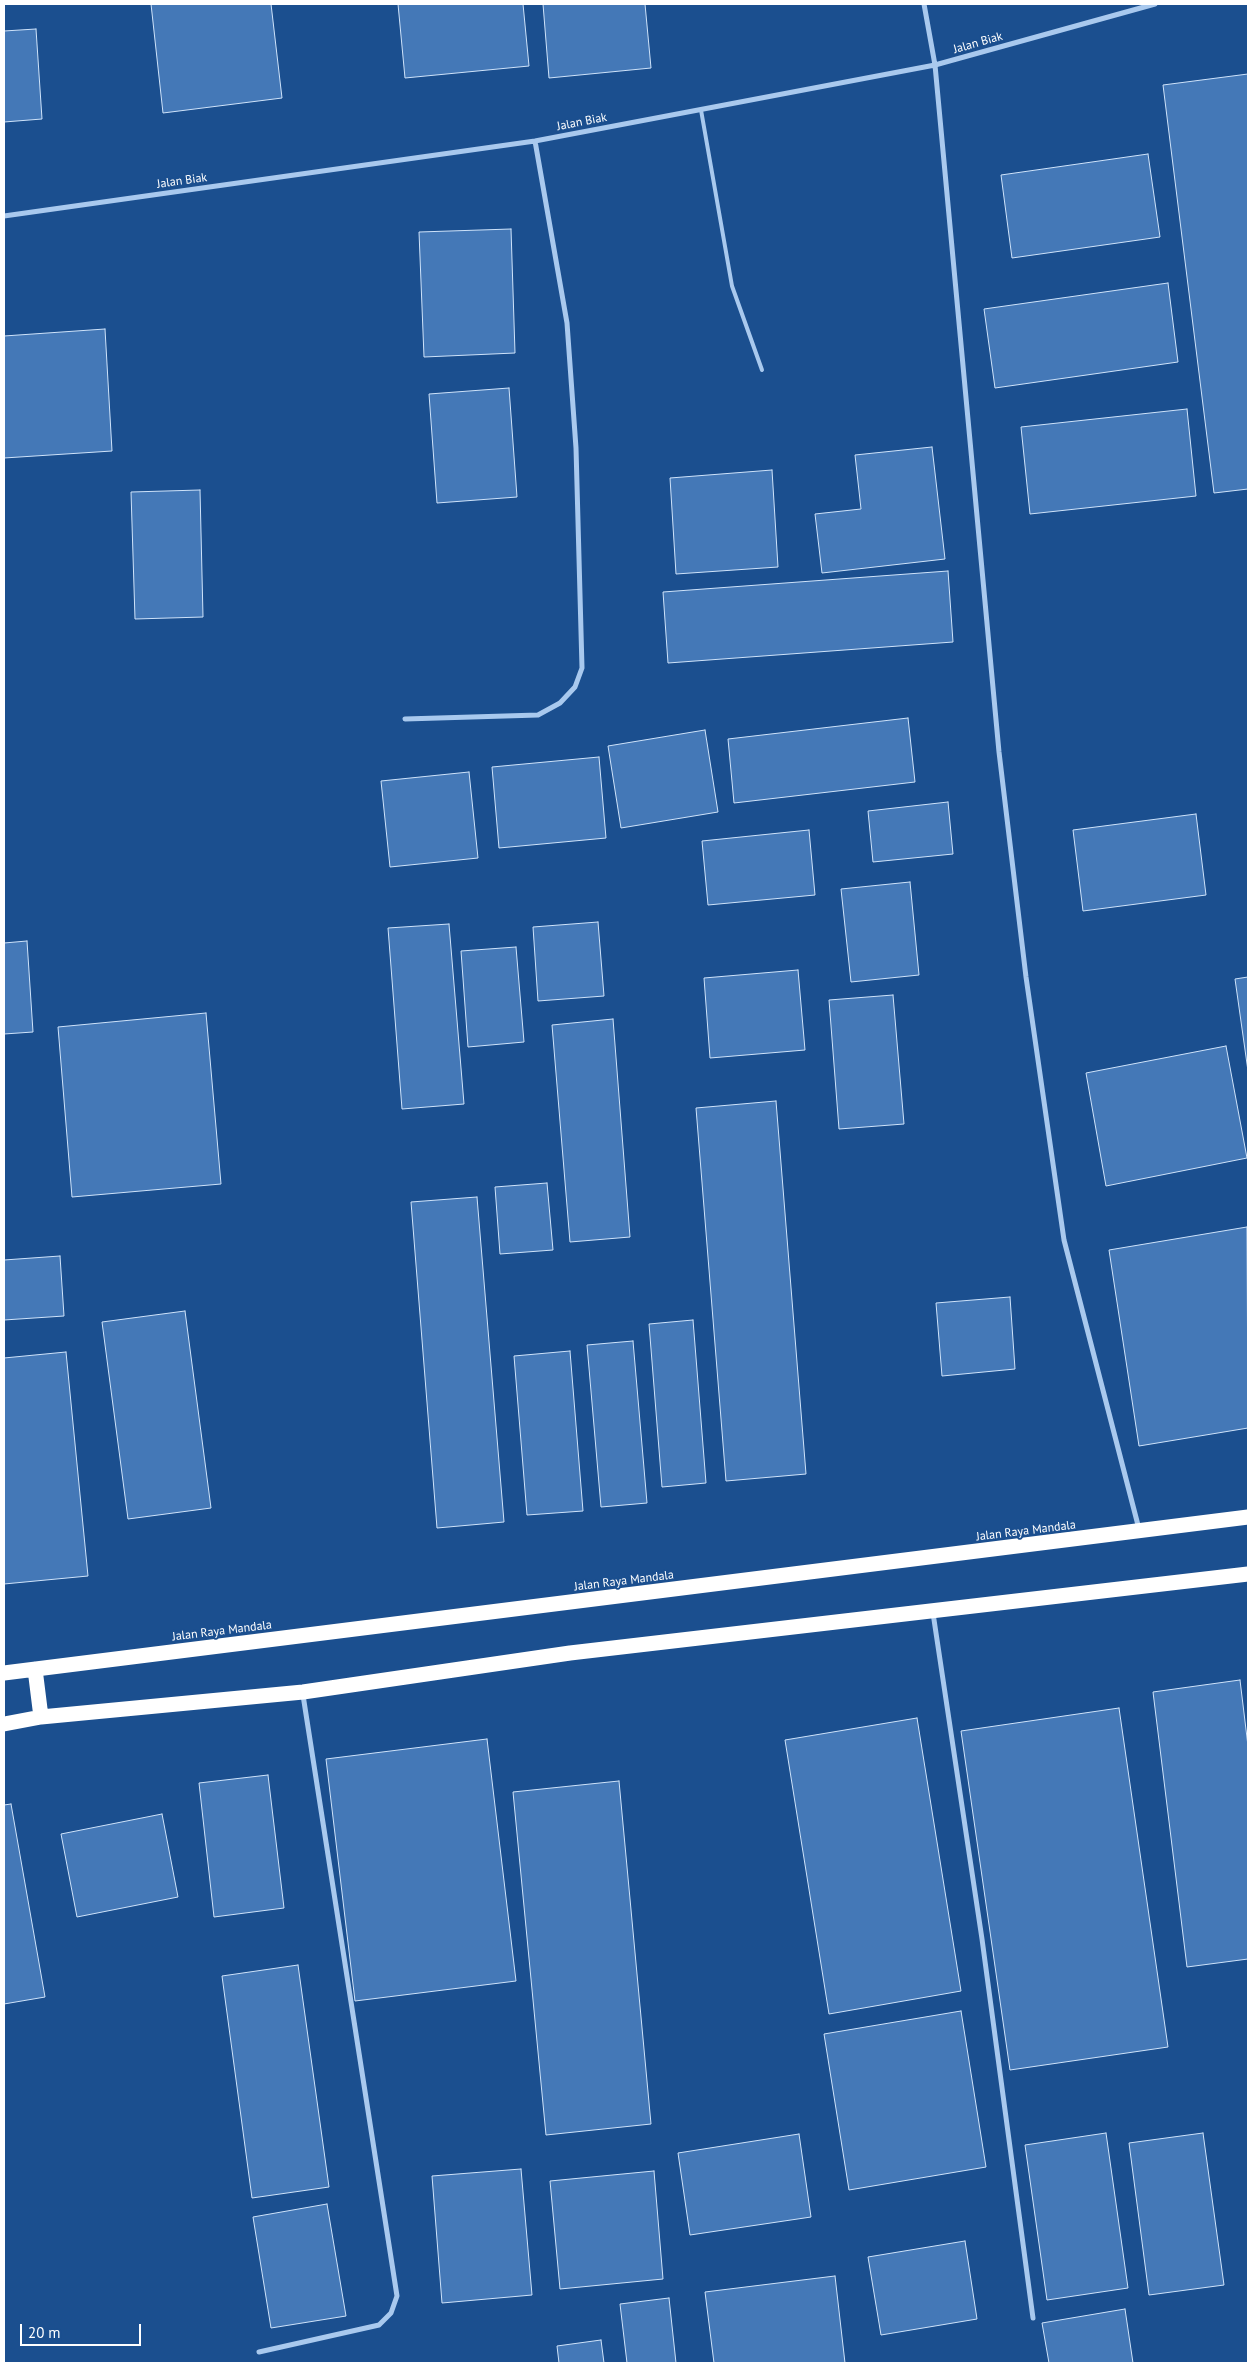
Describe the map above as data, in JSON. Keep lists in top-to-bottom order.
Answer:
{
  "streets": {
    "highway": ["Jalan Raya Mandala"],
    "street": ["Jalan Biak"]
  },
  "scale_bar": "20 m"
}
